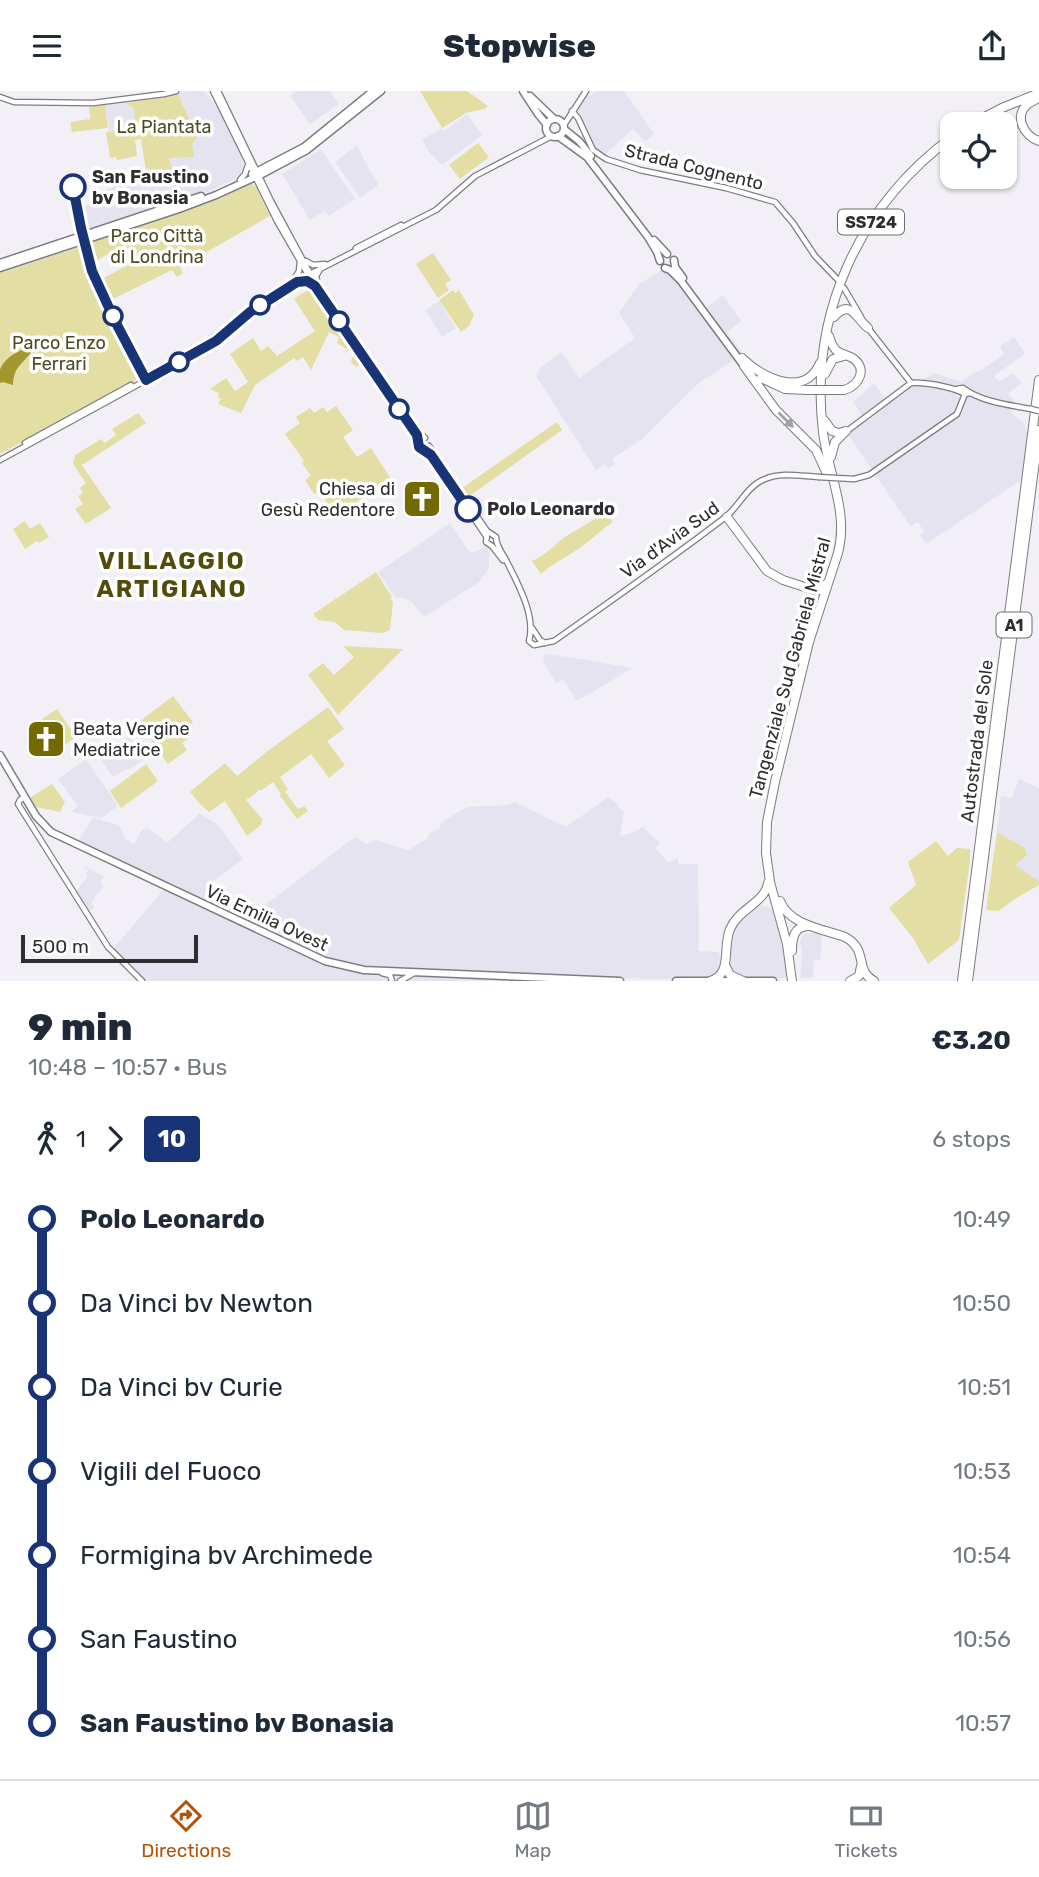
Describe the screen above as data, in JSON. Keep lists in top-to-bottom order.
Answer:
{
  "streets": {
    "highway": [
      "SS724",
      "A1",
      "Tangenziale Sud Gabriela Mistral",
      "Autostrada del Sole"
    ],
    "main road": ["Via Emilia Ovest"],
    "street": ["Strada Cognento", "Via d'Avia Sud"]
  },
  "crossings": [
    ["SS724", "Tangenziale Sud Gabriela Mistral"]
  ],
  "districts": ["VILLAGGIO ARTIGIANO"],
  "parks": ["La Piantata", "Parco Città di Londrina", "Parco Enzo Ferrari"],
  "places": {
    "other": ["San Faustino bv Bonasia", "Polo Leonardo"],
    "church": ["Chiesa di Gesù Redentore", "Beata Vergine Mediatrice"]
  },
  "lines": ["bus line 10"],
  "scale_bar": "500 m",
  "page": {
    "header": "Stopwise",
    "scale": "500 m",
    "heading": ["9 min", "10:48 – 10:57 · Bus", "€3.20"],
    "legs": ["1", "10", "6 stops"],
    "list": [
      {
        "name": "Polo Leonardo",
        "value": "10:49"
      },
      {
        "name": "Da Vinci bv Newton",
        "value": "10:50"
      },
      {
        "name": "Da Vinci bv Curie",
        "value": "10:51"
      },
      {
        "name": "Vigili del Fuoco",
        "value": "10:53"
      },
      {
        "name": "Formigina bv Archimede",
        "value": "10:54"
      },
      {
        "name": "San Faustino",
        "value": "10:56"
      },
      {
        "name": "San Faustino bv Bonasia",
        "value": "10:57"
      }
    ],
    "tabs": ["Directions", "Map", "Tickets"]
  }
}
